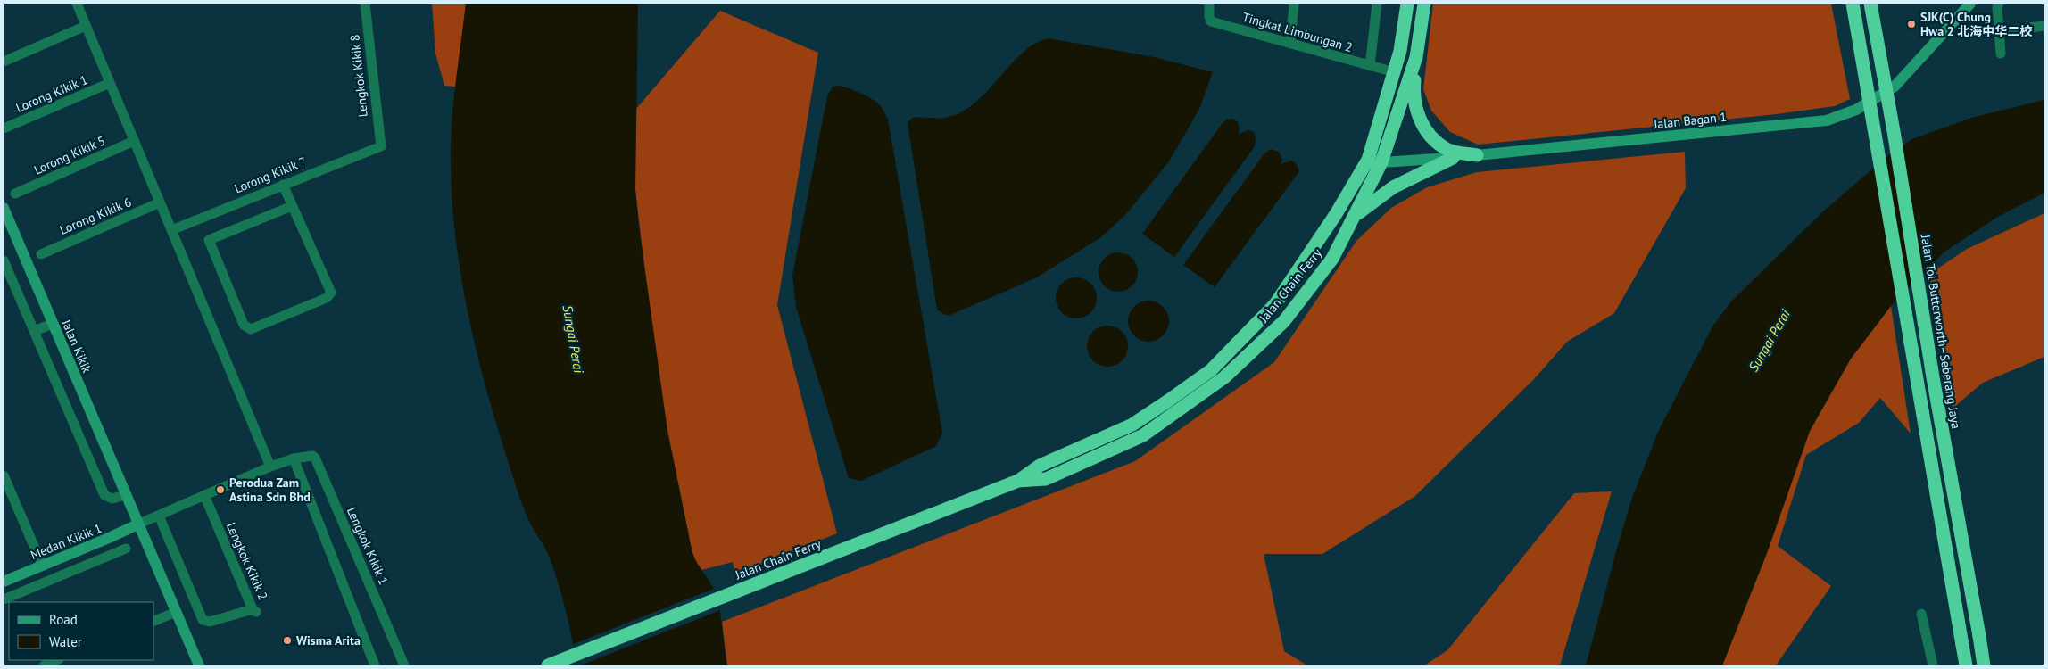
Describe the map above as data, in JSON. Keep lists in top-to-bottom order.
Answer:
{
  "streets": {
    "highway": ["Jalan Chain Ferry", "Jalan Tol Butterworth–Seberang Jaya"],
    "street": [
      "Tingkat Limbungan 2",
      "Lengkok Kikik 8",
      "Lorong Kikik 1",
      "Jalan Bagan 1",
      "Lorong Kikik 5",
      "Lorong Kikik 7",
      "Lorong Kikik 6",
      "Jalan Kikik",
      "Medan Kikik 1",
      "Lengkok Kikik 1",
      "Lengkok Kikik 2"
    ]
  },
  "crossings": [
    ["Tingkat Limbungan 2", "Jalan Chain Ferry"],
    ["Lengkok Kikik 8", "Lorong Kikik 7"],
    ["Jalan Bagan 1", "Jalan Chain Ferry"],
    ["Jalan Kikik", "Medan Kikik 1"],
    ["Jalan Kikik", "Lengkok Kikik 1"],
    ["Medan Kikik 1", "Lengkok Kikik 1"],
    ["Lengkok Kikik 1", "Lengkok Kikik 2"]
  ],
  "water": ["Sungai Perai"],
  "places": ["SJK(C) Chung Hwa 2 北海中华二校", "Perodua Zam Astina Sdn Bhd", "Wisma Arita"],
  "legend": ["Road", "Water"]
}
